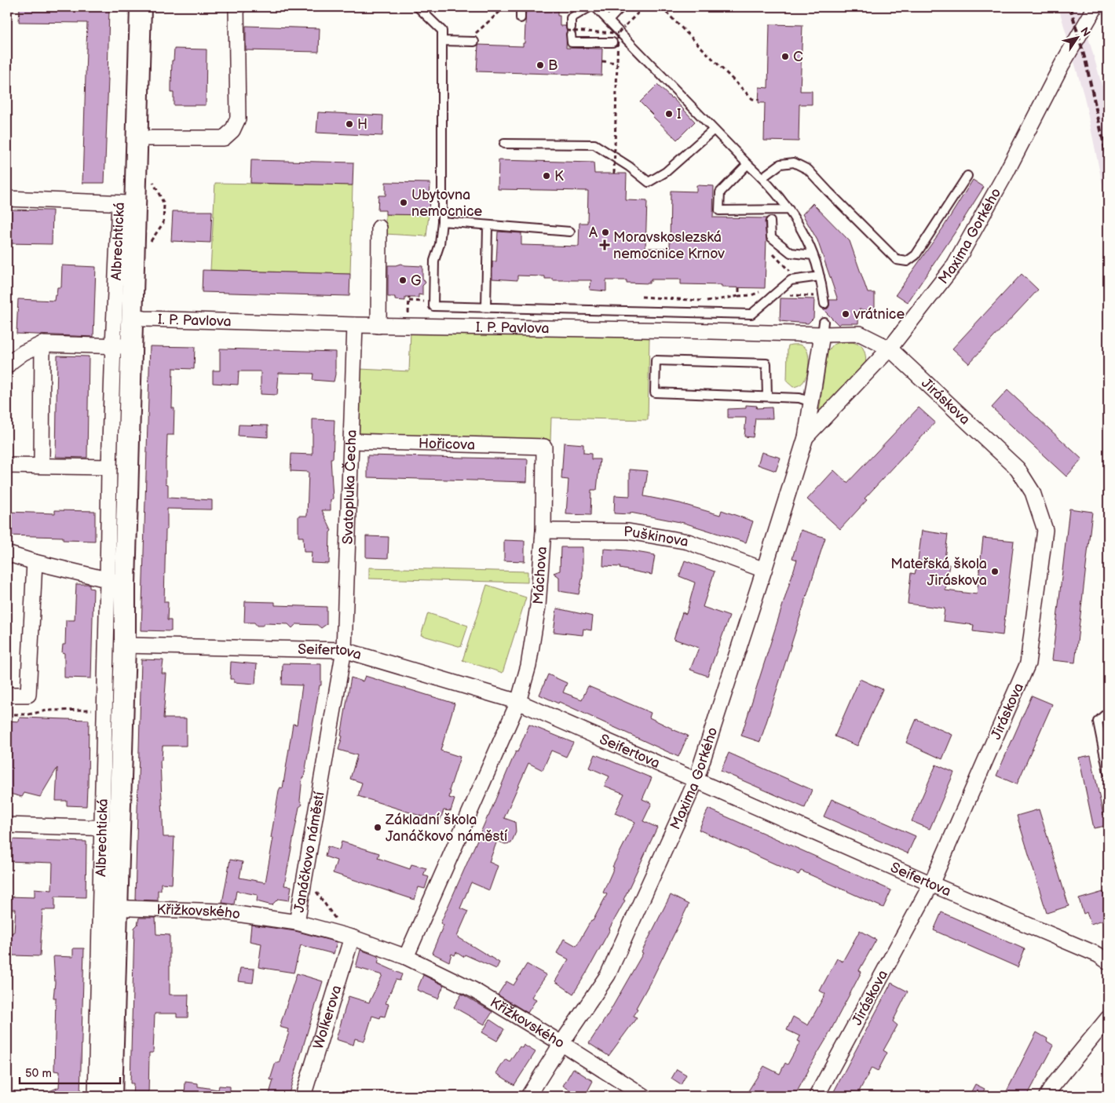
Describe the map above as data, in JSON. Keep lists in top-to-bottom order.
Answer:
{
  "streets": {
    "main road": ["Albrechtická"],
    "street": [
      "Maxima Gorkého",
      "I. P. Pavlova",
      "Jiráskova",
      "Hořicova",
      "Svatopluka Čecha",
      "Puškinova",
      "Máchova",
      "Seifertova",
      "Janáčkovo náměstí",
      "Křižkovského",
      "Wolkerova"
    ]
  },
  "crossings": [
    ["Maxima Gorkého", "I. P. Pavlova"],
    ["Maxima Gorkého", "Jiráskova"],
    ["Maxima Gorkého", "Puškinova"],
    ["Maxima Gorkého", "Seifertova"],
    ["Maxima Gorkého", "Křižkovského"],
    ["Albrechtická", "I. P. Pavlova"],
    ["Albrechtická", "Seifertova"],
    ["Albrechtická", "Křižkovského"],
    ["I. P. Pavlova", "Jiráskova"],
    ["I. P. Pavlova", "Svatopluka Čecha"],
    ["Jiráskova", "Seifertova"],
    ["Hořicova", "Svatopluka Čecha"],
    ["Hořicova", "Máchova"],
    ["Svatopluka Čecha", "Seifertova"],
    ["Svatopluka Čecha", "Janáčkovo náměstí"],
    ["Puškinova", "Máchova"],
    ["Máchova", "Seifertova"],
    ["Seifertova", "Janáčkovo náměstí"],
    ["Janáčkovo náměstí", "Křižkovského"],
    ["Janáčkovo náměstí", "Wolkerova"]
  ],
  "places": {
    "other": [
      "C",
      "B",
      "I",
      "H",
      "K",
      "Ubytovna nemocnice",
      "A",
      "G",
      "vrátnice",
      "Mateřská škola Jiráskova",
      "Základní škola Janáčkovo náměstí"
    ],
    "health": ["Moravskoslezská nemocnice Krnov"]
  },
  "scale_bar": "50 m",
  "north": "top right"
}
